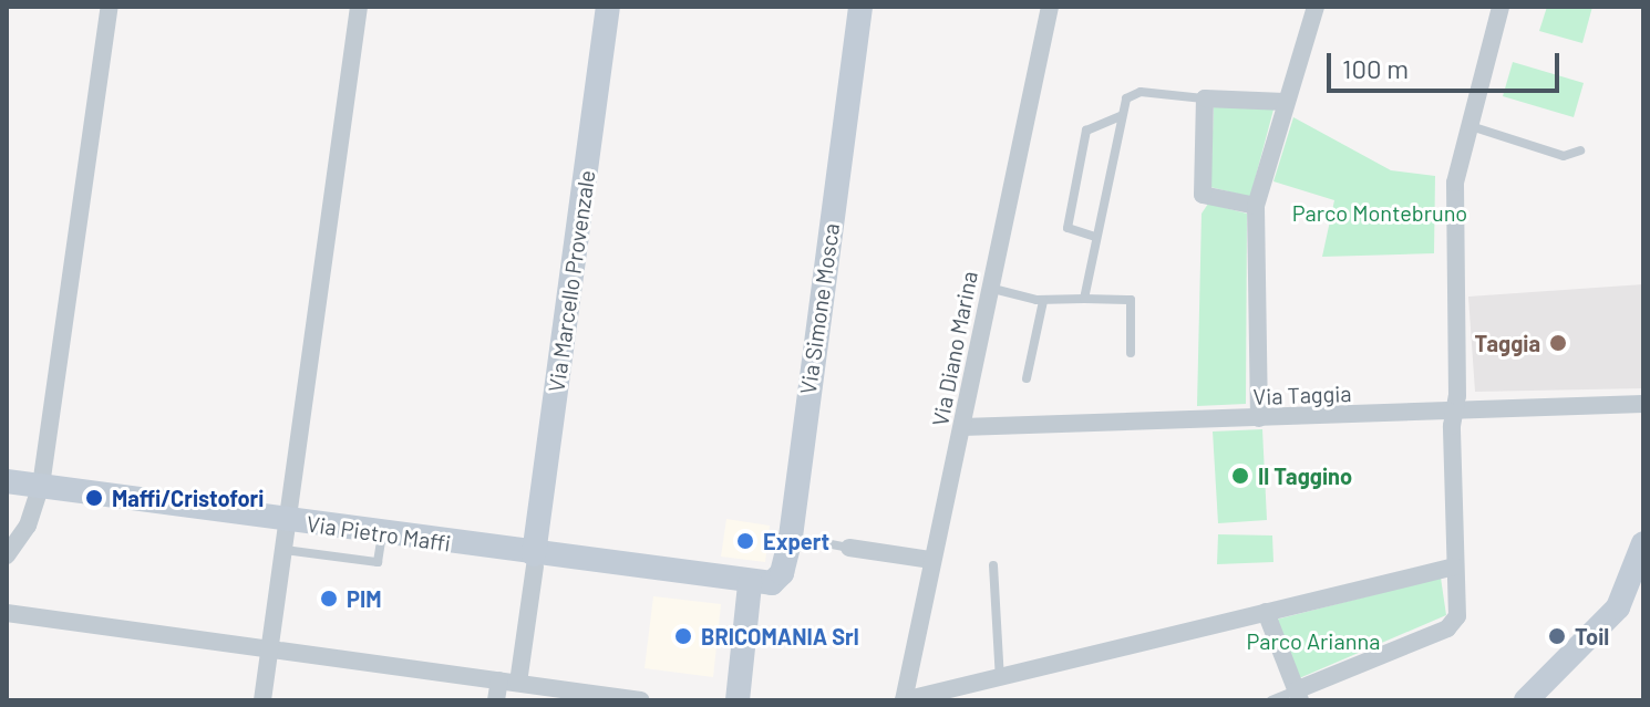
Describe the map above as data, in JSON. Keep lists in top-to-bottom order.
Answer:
{
  "streets": {
    "street": [
      "Via Marcello Provenzale",
      "Via Simone Mosca",
      "Via Diano Marina",
      "Via Taggia",
      "Via Pietro Maffi"
    ]
  },
  "crossings": [
    ["Via Marcello Provenzale", "Via Pietro Maffi"],
    ["Via Simone Mosca", "Via Pietro Maffi"],
    ["Via Diano Marina", "Via Taggia"]
  ],
  "parks": ["Parco Montebruno", "Parco Arianna"],
  "places": [
    "Taggia",
    "Il Taggino",
    "Maffi/Cristofori",
    "Expert",
    "PIM",
    "BRICOMANIA Srl",
    "Toil"
  ],
  "scale_bar": "100 m"
}
